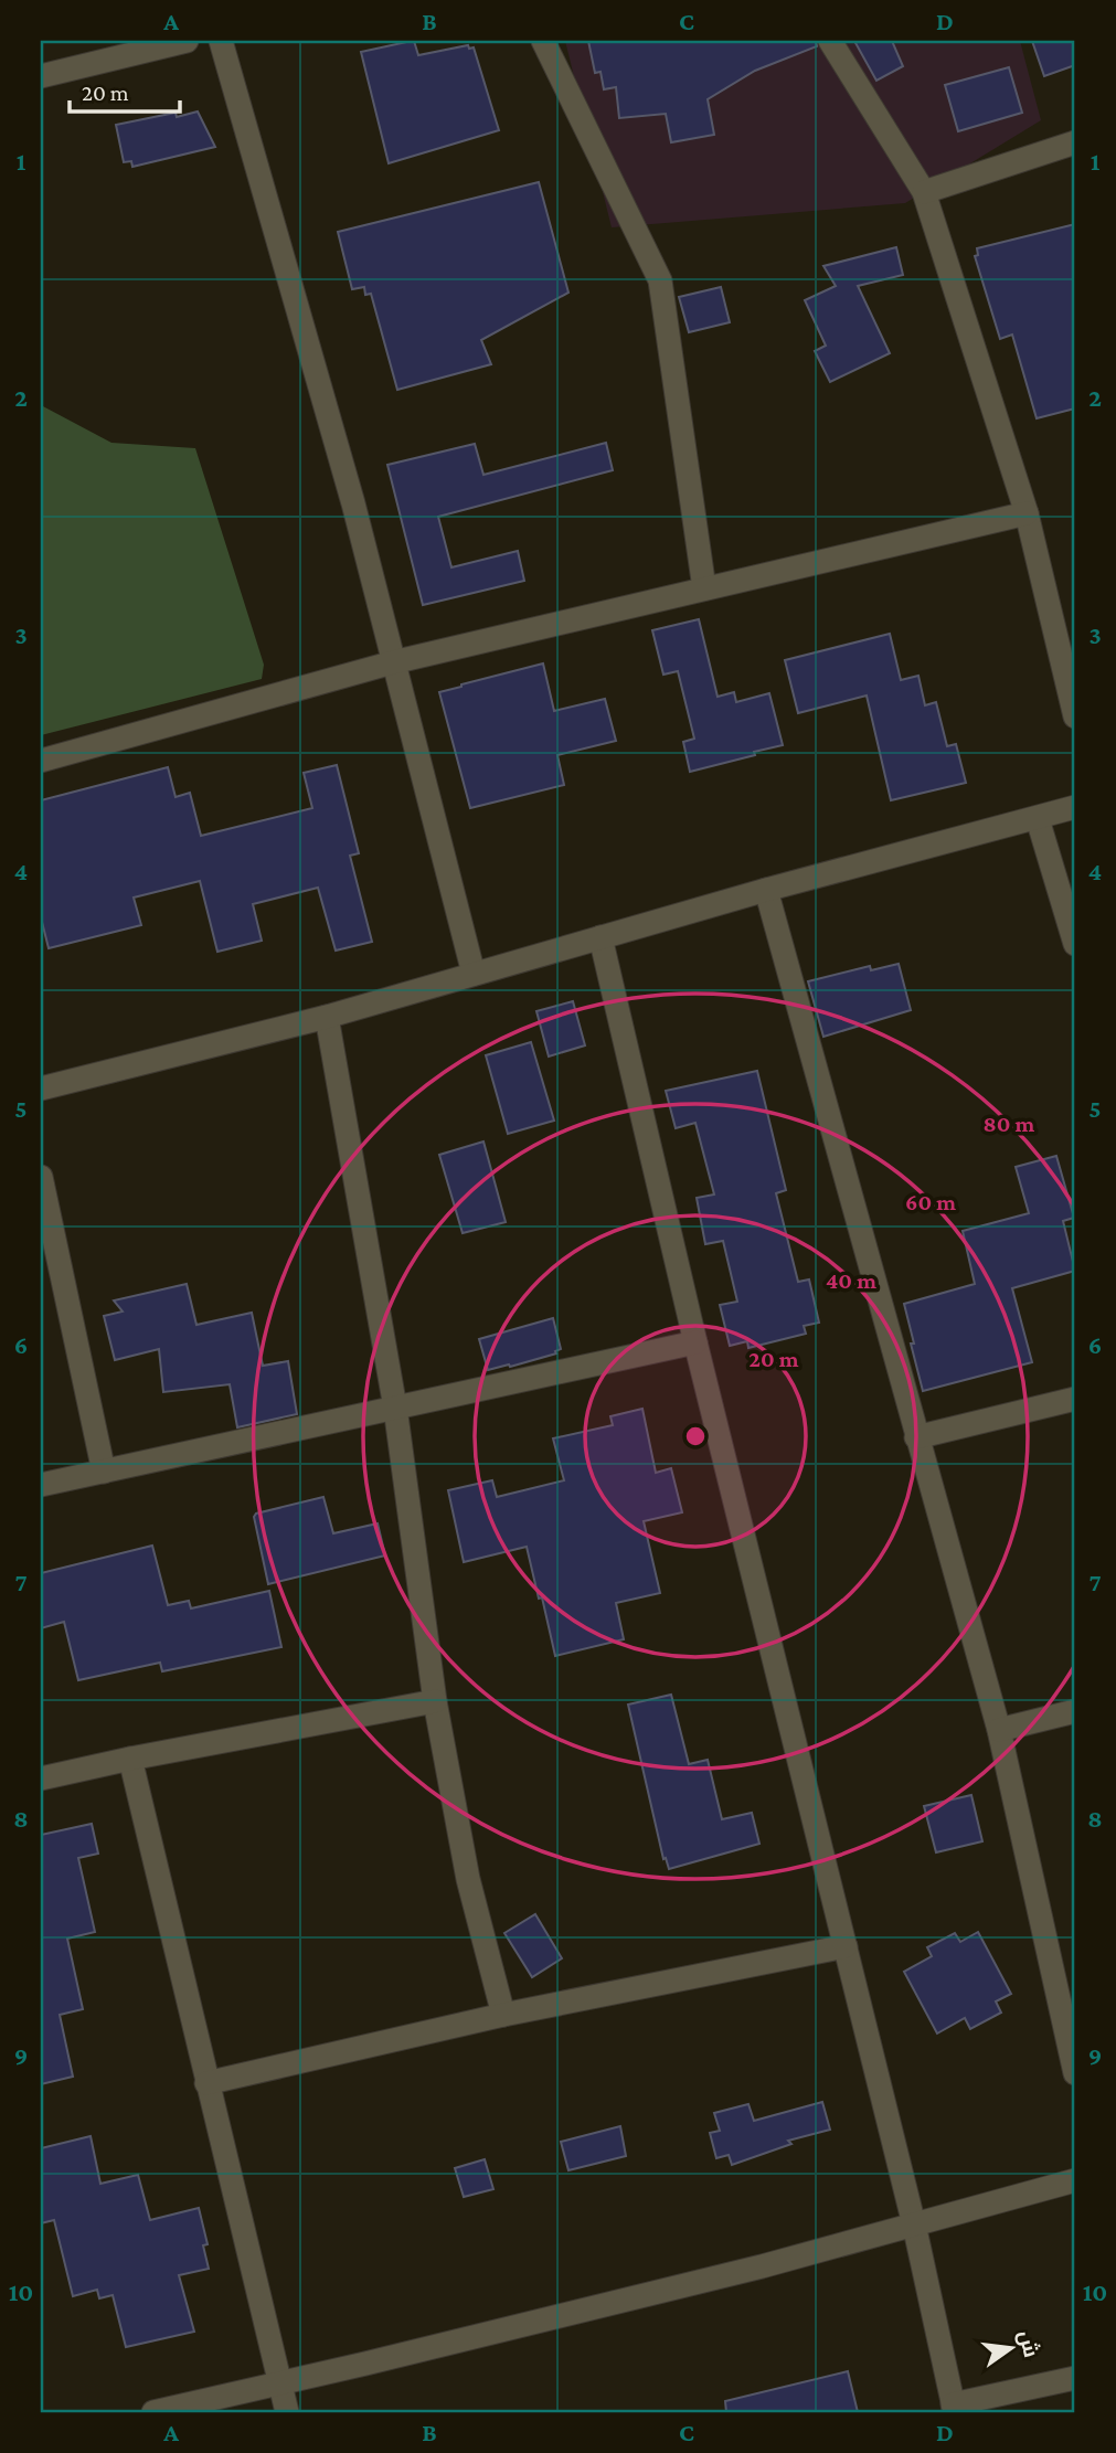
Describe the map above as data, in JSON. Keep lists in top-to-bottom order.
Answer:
{
  "scale_bar": "20 m",
  "north": "right",
  "grid": {
    "columns": [
      "A",
      "B",
      "C",
      "D"
    ],
    "rows": [
      "1",
      "2",
      "3",
      "4",
      "5",
      "6",
      "7",
      "8",
      "9",
      "10"
    ]
  },
  "rings": [
    "80 m",
    "60 m",
    "40 m",
    "20 m"
  ]
}
